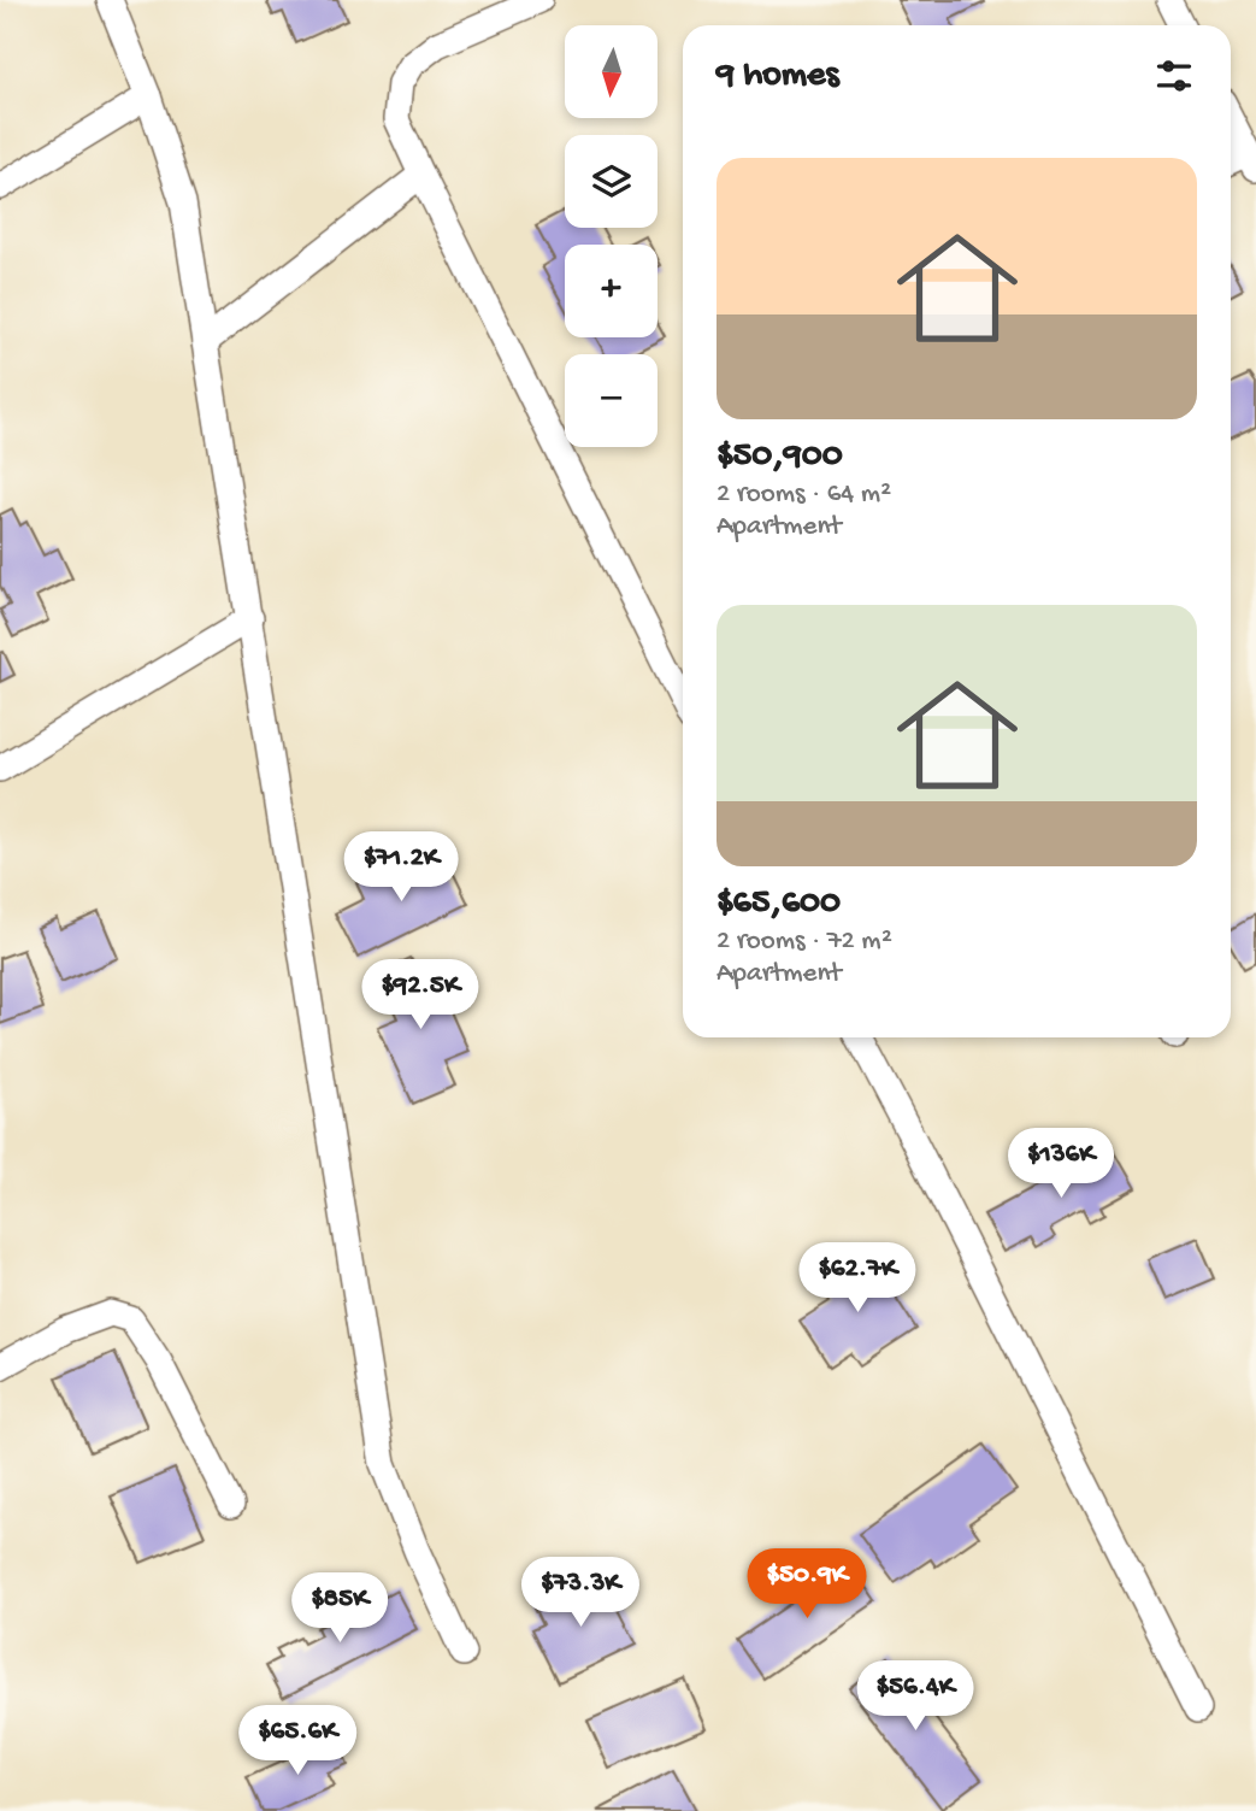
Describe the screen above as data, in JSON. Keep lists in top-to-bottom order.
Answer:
{
  "north": "bottom",
  "page": {
    "map_buttons": ["+", "−"],
    "heading": "9 homes",
    "list": [
      {
        "name": "$50,900",
        "note": "2 rooms · 64 m² · Apartment"
      },
      {
        "name": "$65,600",
        "note": "2 rooms · 72 m² · Apartment"
      }
    ],
    "price": [
      "$71.2K",
      "$92.5K",
      "$136K",
      "$62.7K",
      "$50.9K",
      "$73.3K",
      "$85K",
      "$56.4K",
      "$65.6K"
    ]
  }
}
